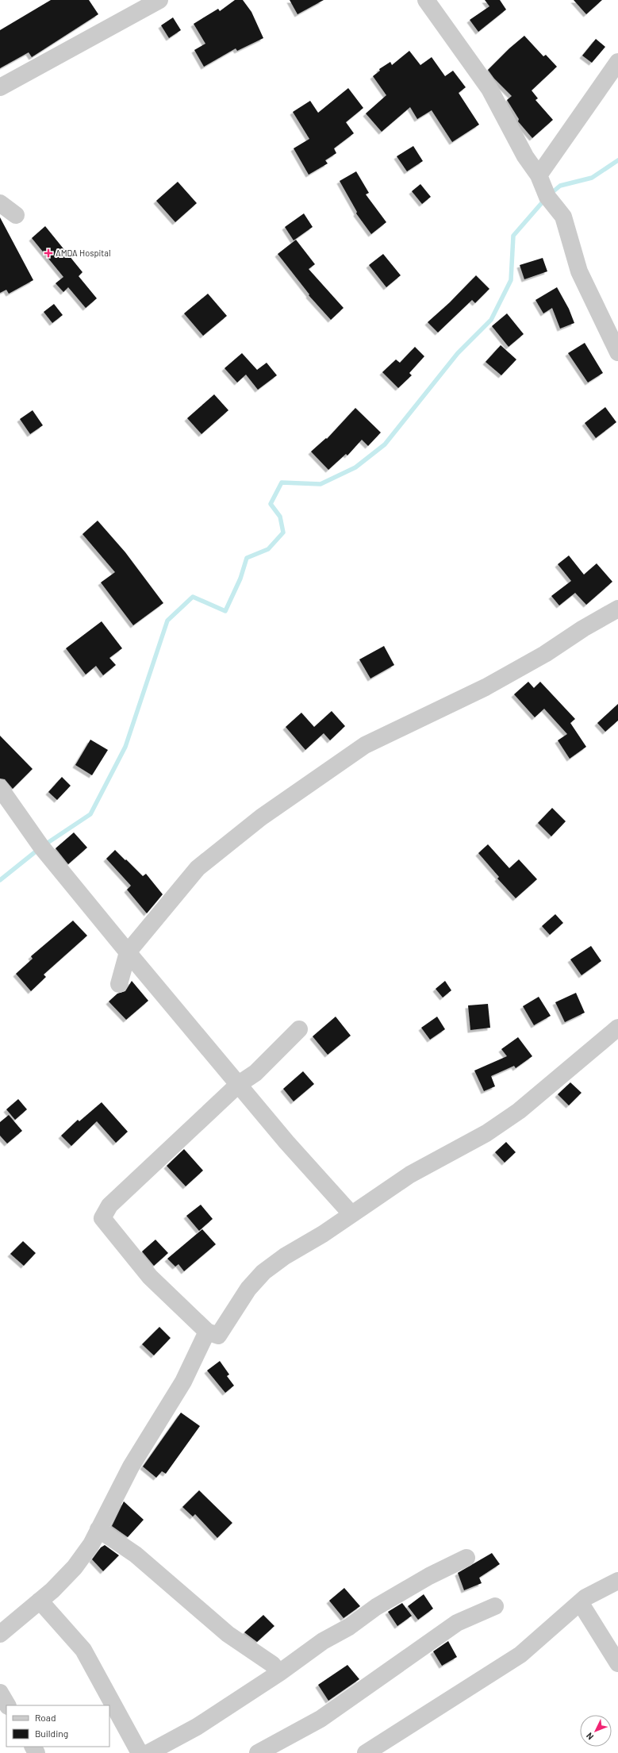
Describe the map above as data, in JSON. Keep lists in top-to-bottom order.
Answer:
{
  "places": {
    "health": ["AMDA Hospital"]
  },
  "legend": ["Road", "Building"],
  "north": "bottom left"
}
